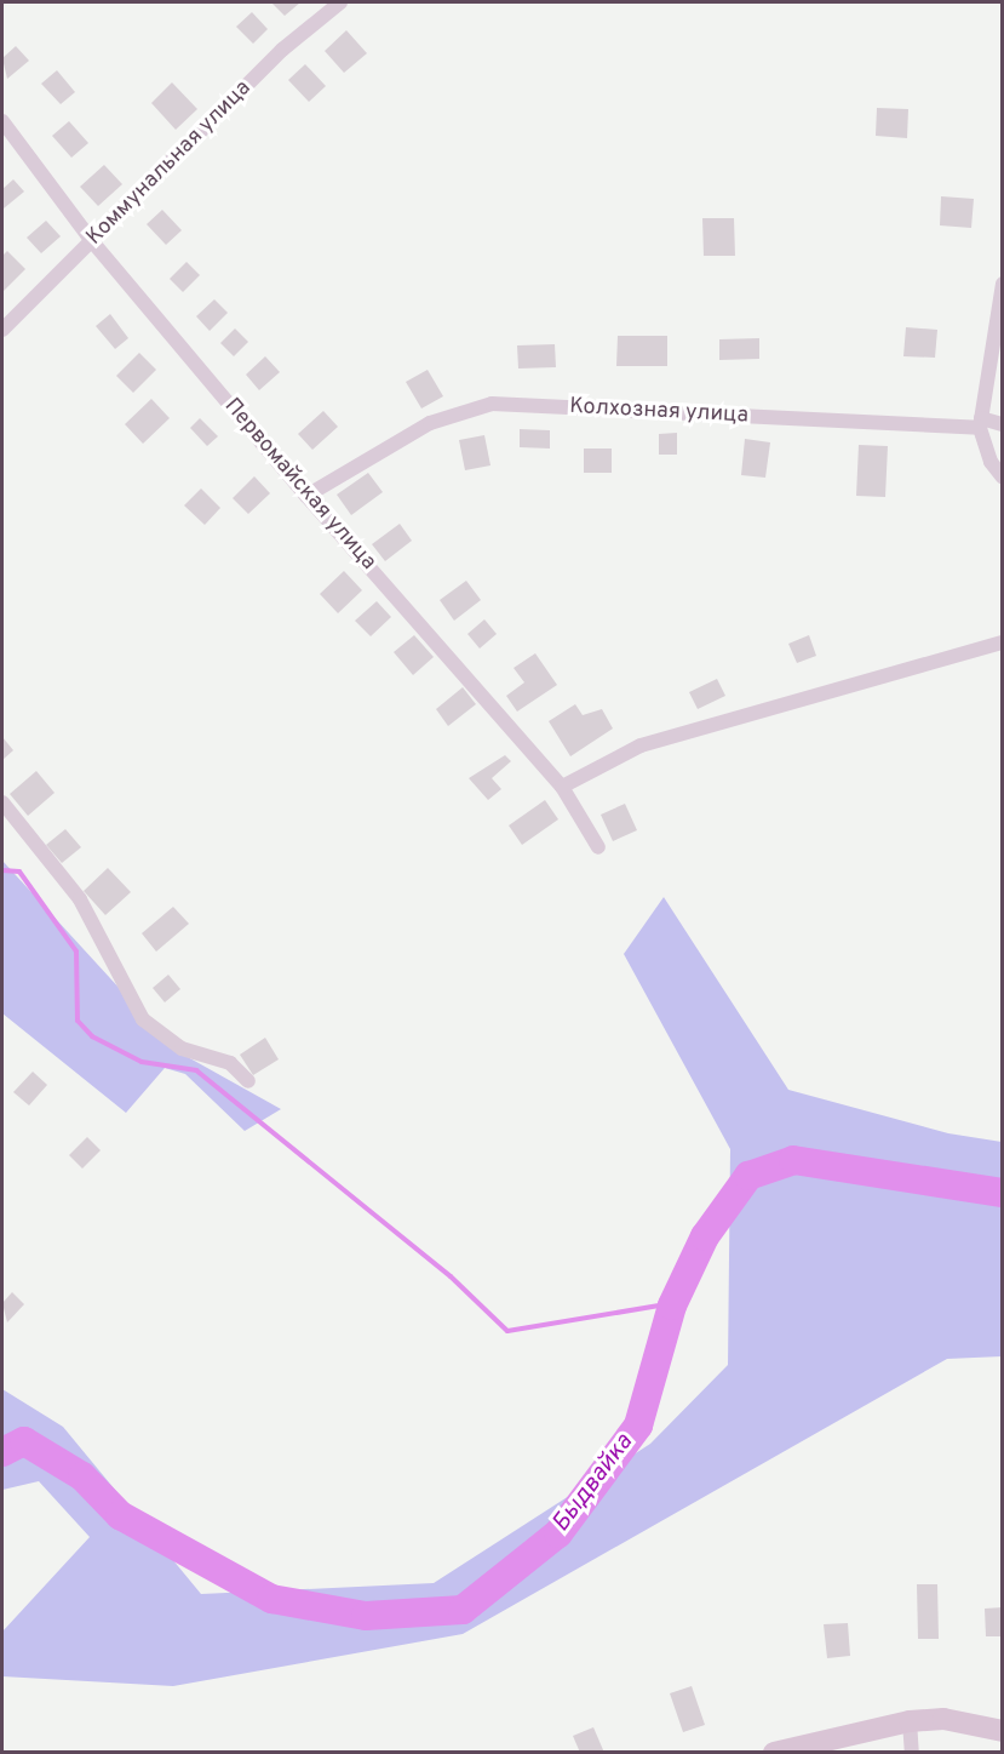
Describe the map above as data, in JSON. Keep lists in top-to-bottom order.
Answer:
{
  "streets": {
    "street": ["Коммунальная улица", "Колхозная улица", "Первомайская улица"]
  },
  "crossings": [
    ["Коммунальная улица", "Первомайская улица"],
    ["Колхозная улица", "Первомайская улица"]
  ],
  "water": ["Быдвайка"]
}
